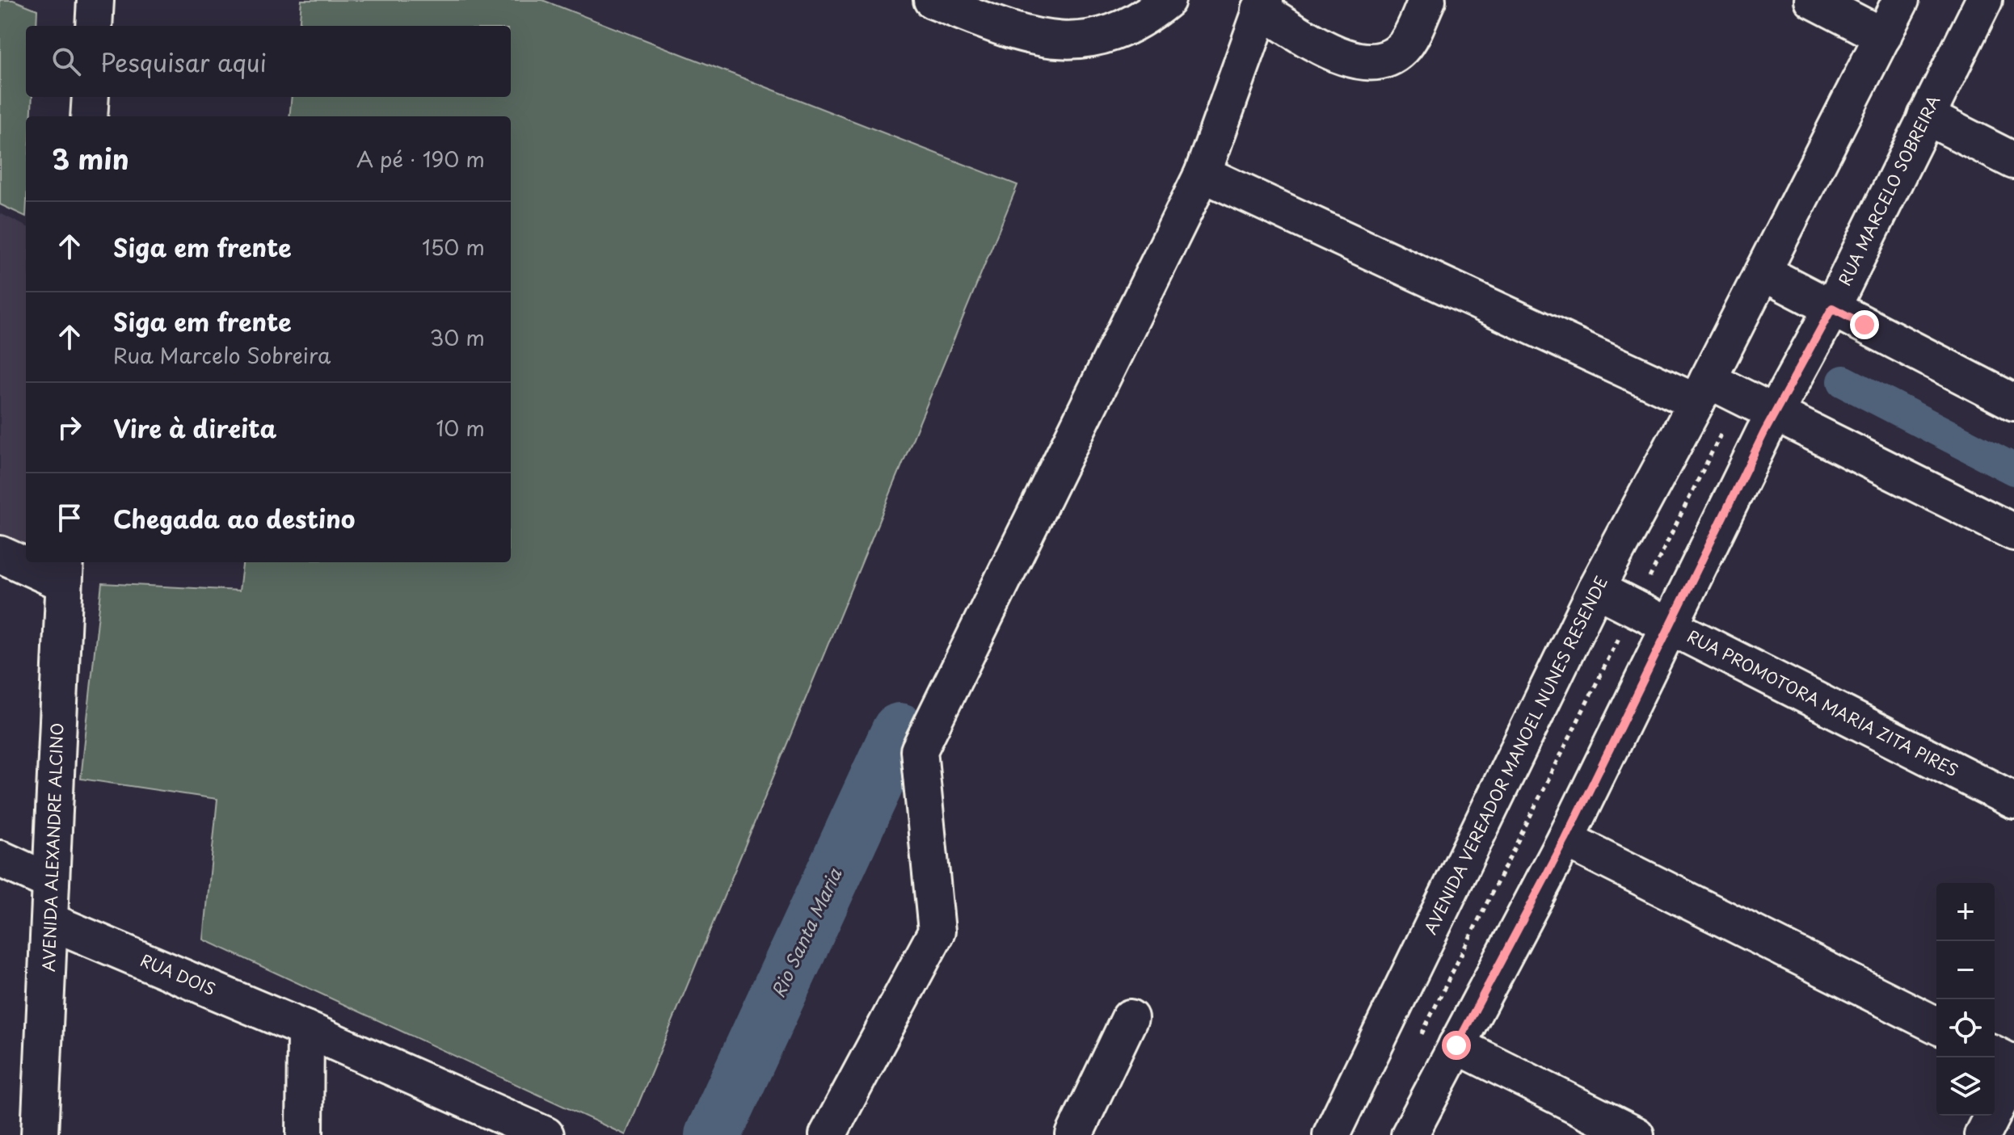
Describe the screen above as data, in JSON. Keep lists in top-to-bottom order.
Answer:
{
  "streets": {
    "street": [
      "RUA MARCELO SOBREIRA",
      "RUA PROMOTORA MARIA ZITA PIRES",
      "AVENIDA VEREADOR MANOEL NUNES RESENDE",
      "AVENIDA ALEXANDRE ALCINO",
      "RUA DOIS"
    ]
  },
  "crossings": [
    ["RUA MARCELO SOBREIRA", "RUA PROMOTORA MARIA ZITA PIRES"],
    ["RUA PROMOTORA MARIA ZITA PIRES", "AVENIDA VEREADOR MANOEL NUNES RESENDE"],
    ["AVENIDA ALEXANDRE ALCINO", "RUA DOIS"]
  ],
  "water": ["Rio Santa Maria"],
  "page": {
    "search": "Pesquisar aqui",
    "heading": ["3 min", "A pé · 190 m"],
    "list": [
      ["Siga em frente", "150 m"],
      ["Siga em frente", "Rua Marcelo Sobreira", "30 m"],
      ["Vire à direita", "10 m"],
      "Chegada ao destino"
    ],
    "map_buttons": ["+", "−"]
  }
}
